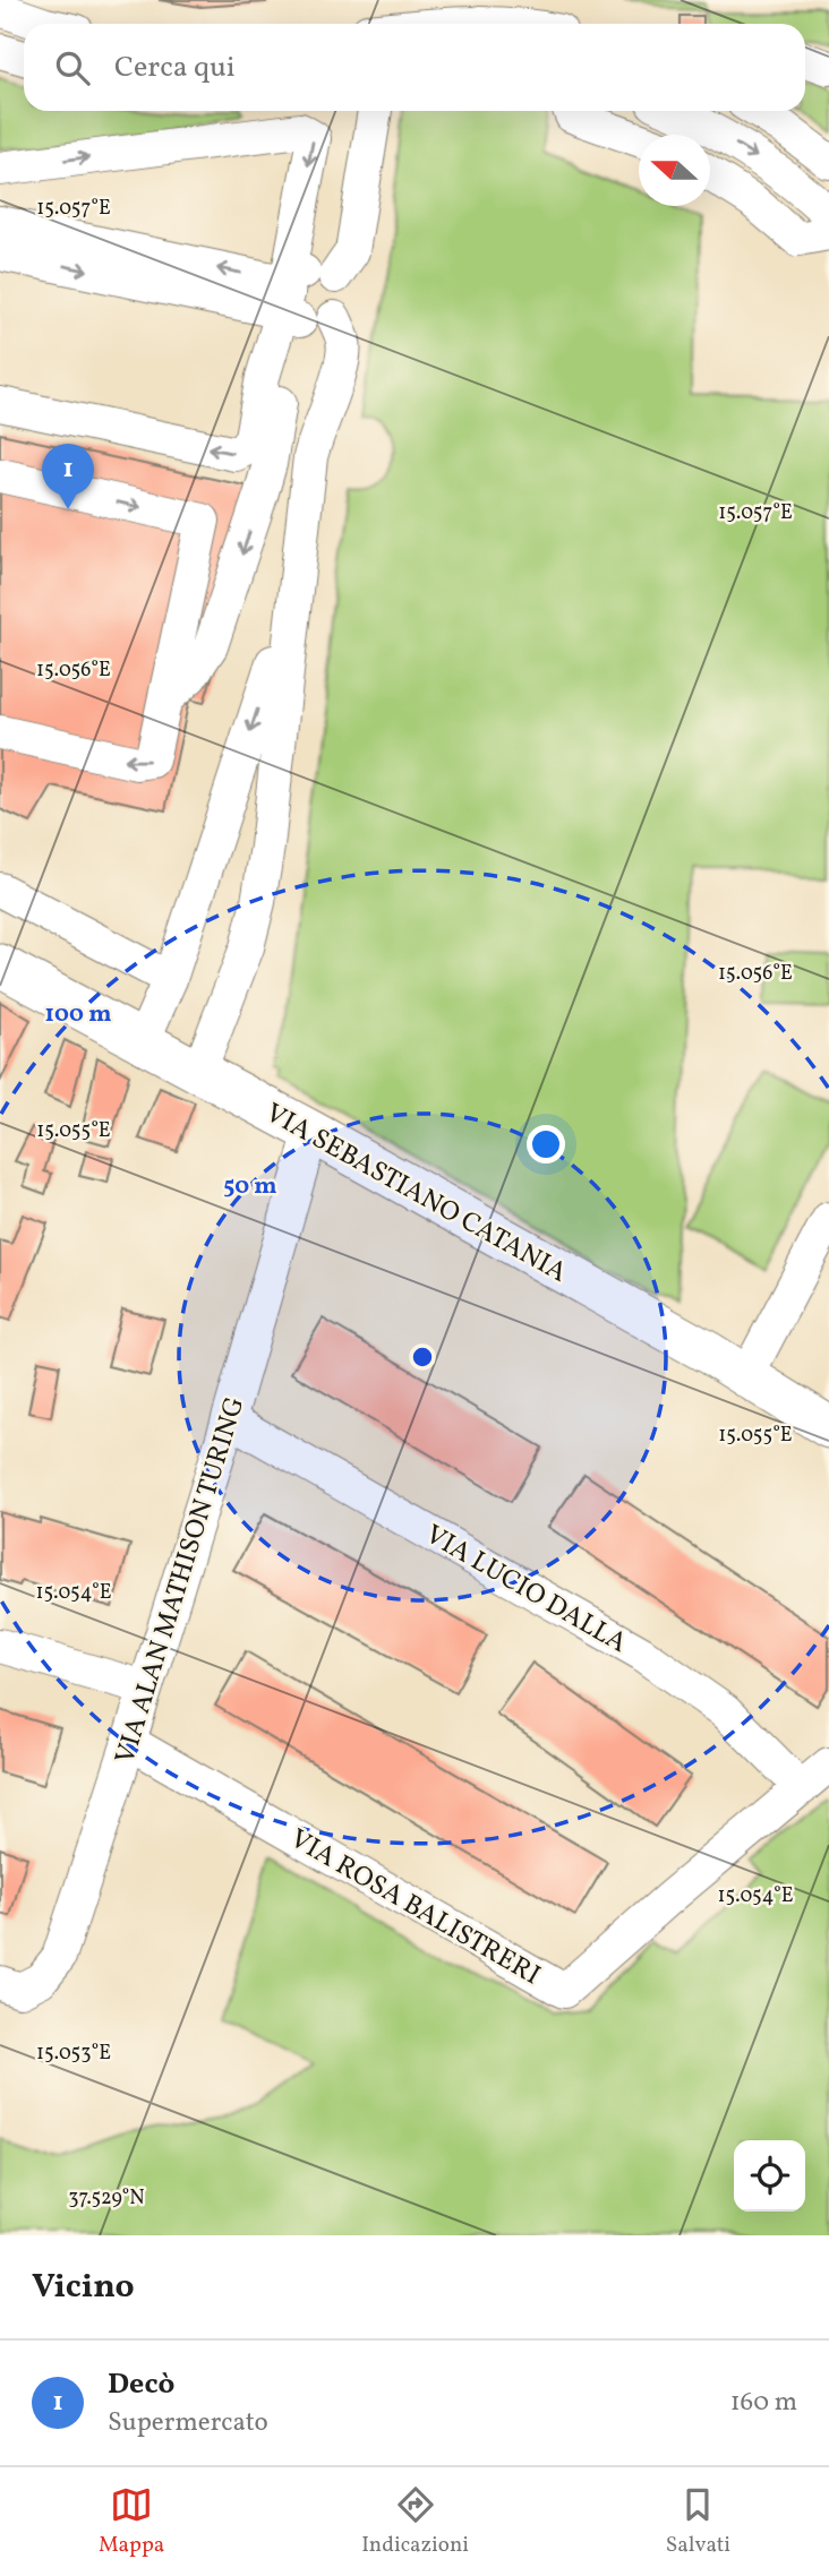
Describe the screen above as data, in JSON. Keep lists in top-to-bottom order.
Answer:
{
  "streets": {
    "main road": ["VIA SEBASTIANO CATANIA"],
    "street": ["VIA ALAN MATHISON TURING", "VIA LUCIO DALLA", "VIA ROSA BALISTRERI"]
  },
  "crossings": [
    ["VIA SEBASTIANO CATANIA", "VIA ALAN MATHISON TURING"],
    ["VIA ALAN MATHISON TURING", "VIA LUCIO DALLA"],
    ["VIA ALAN MATHISON TURING", "VIA ROSA BALISTRERI"],
    ["VIA LUCIO DALLA", "VIA ROSA BALISTRERI"]
  ],
  "north": "left",
  "page": {
    "search": "Cerca qui",
    "pins": "1",
    "heading": "Vicino",
    "list": [
      {
        "mark": "1",
        "name": "Decò",
        "note": "Supermercato",
        "value": "160 m"
      }
    ],
    "nav": ["Mappa", "Indicazioni", "Salvati"]
  },
  "coordinates": [
    "15.057°E",
    "15.056°E",
    "15.055°E",
    "15.054°E",
    "15.053°E",
    "37.529°N"
  ],
  "rings": ["100 m", "50 m"]
}
